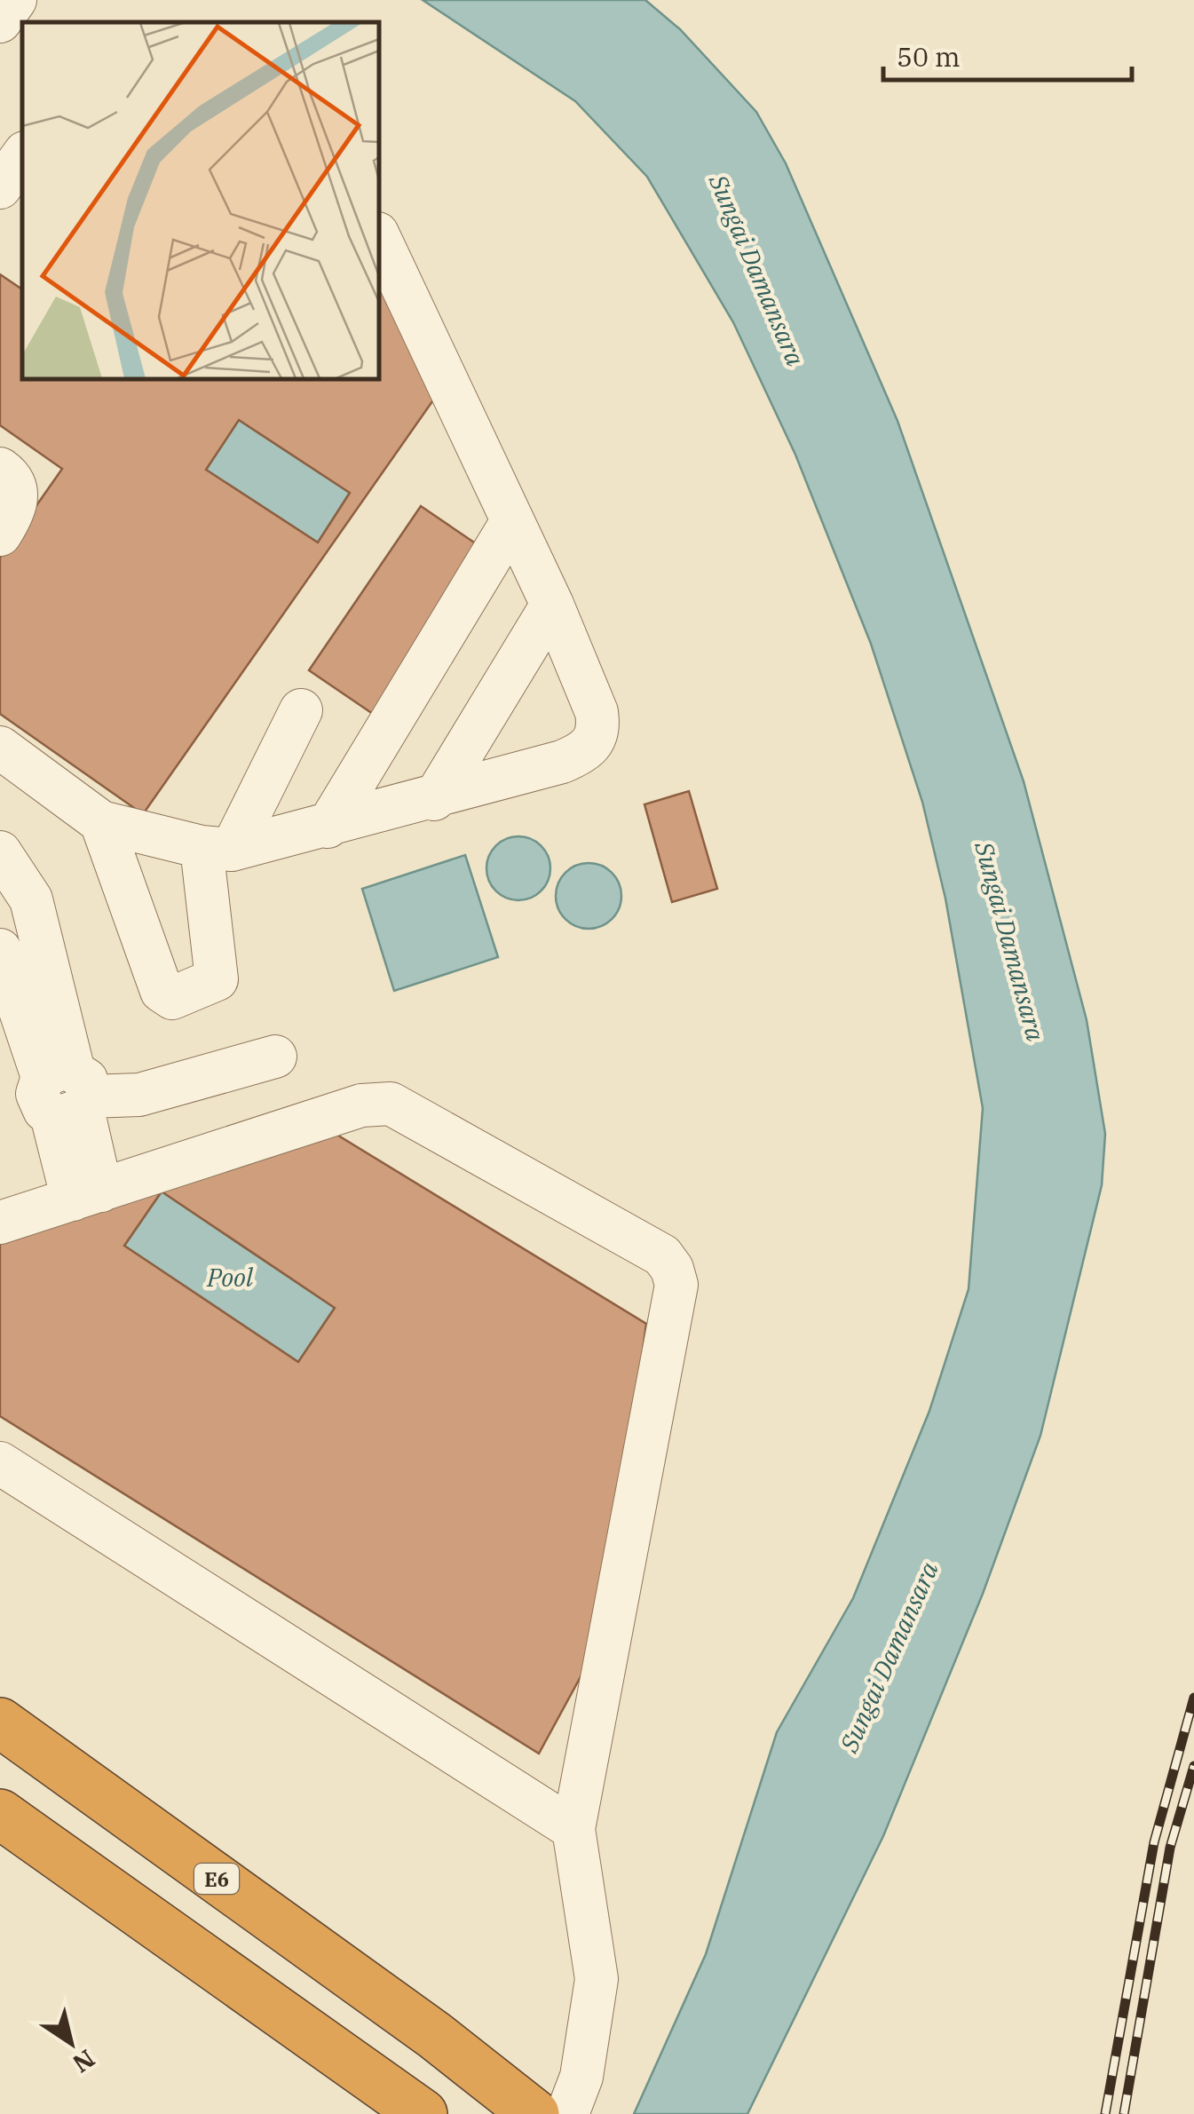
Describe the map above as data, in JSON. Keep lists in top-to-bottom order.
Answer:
{
  "streets": {
    "highway": ["E6"]
  },
  "water": ["Sungai Damansara", "Pool"],
  "scale_bar": "50 m",
  "north": "bottom right"
}
